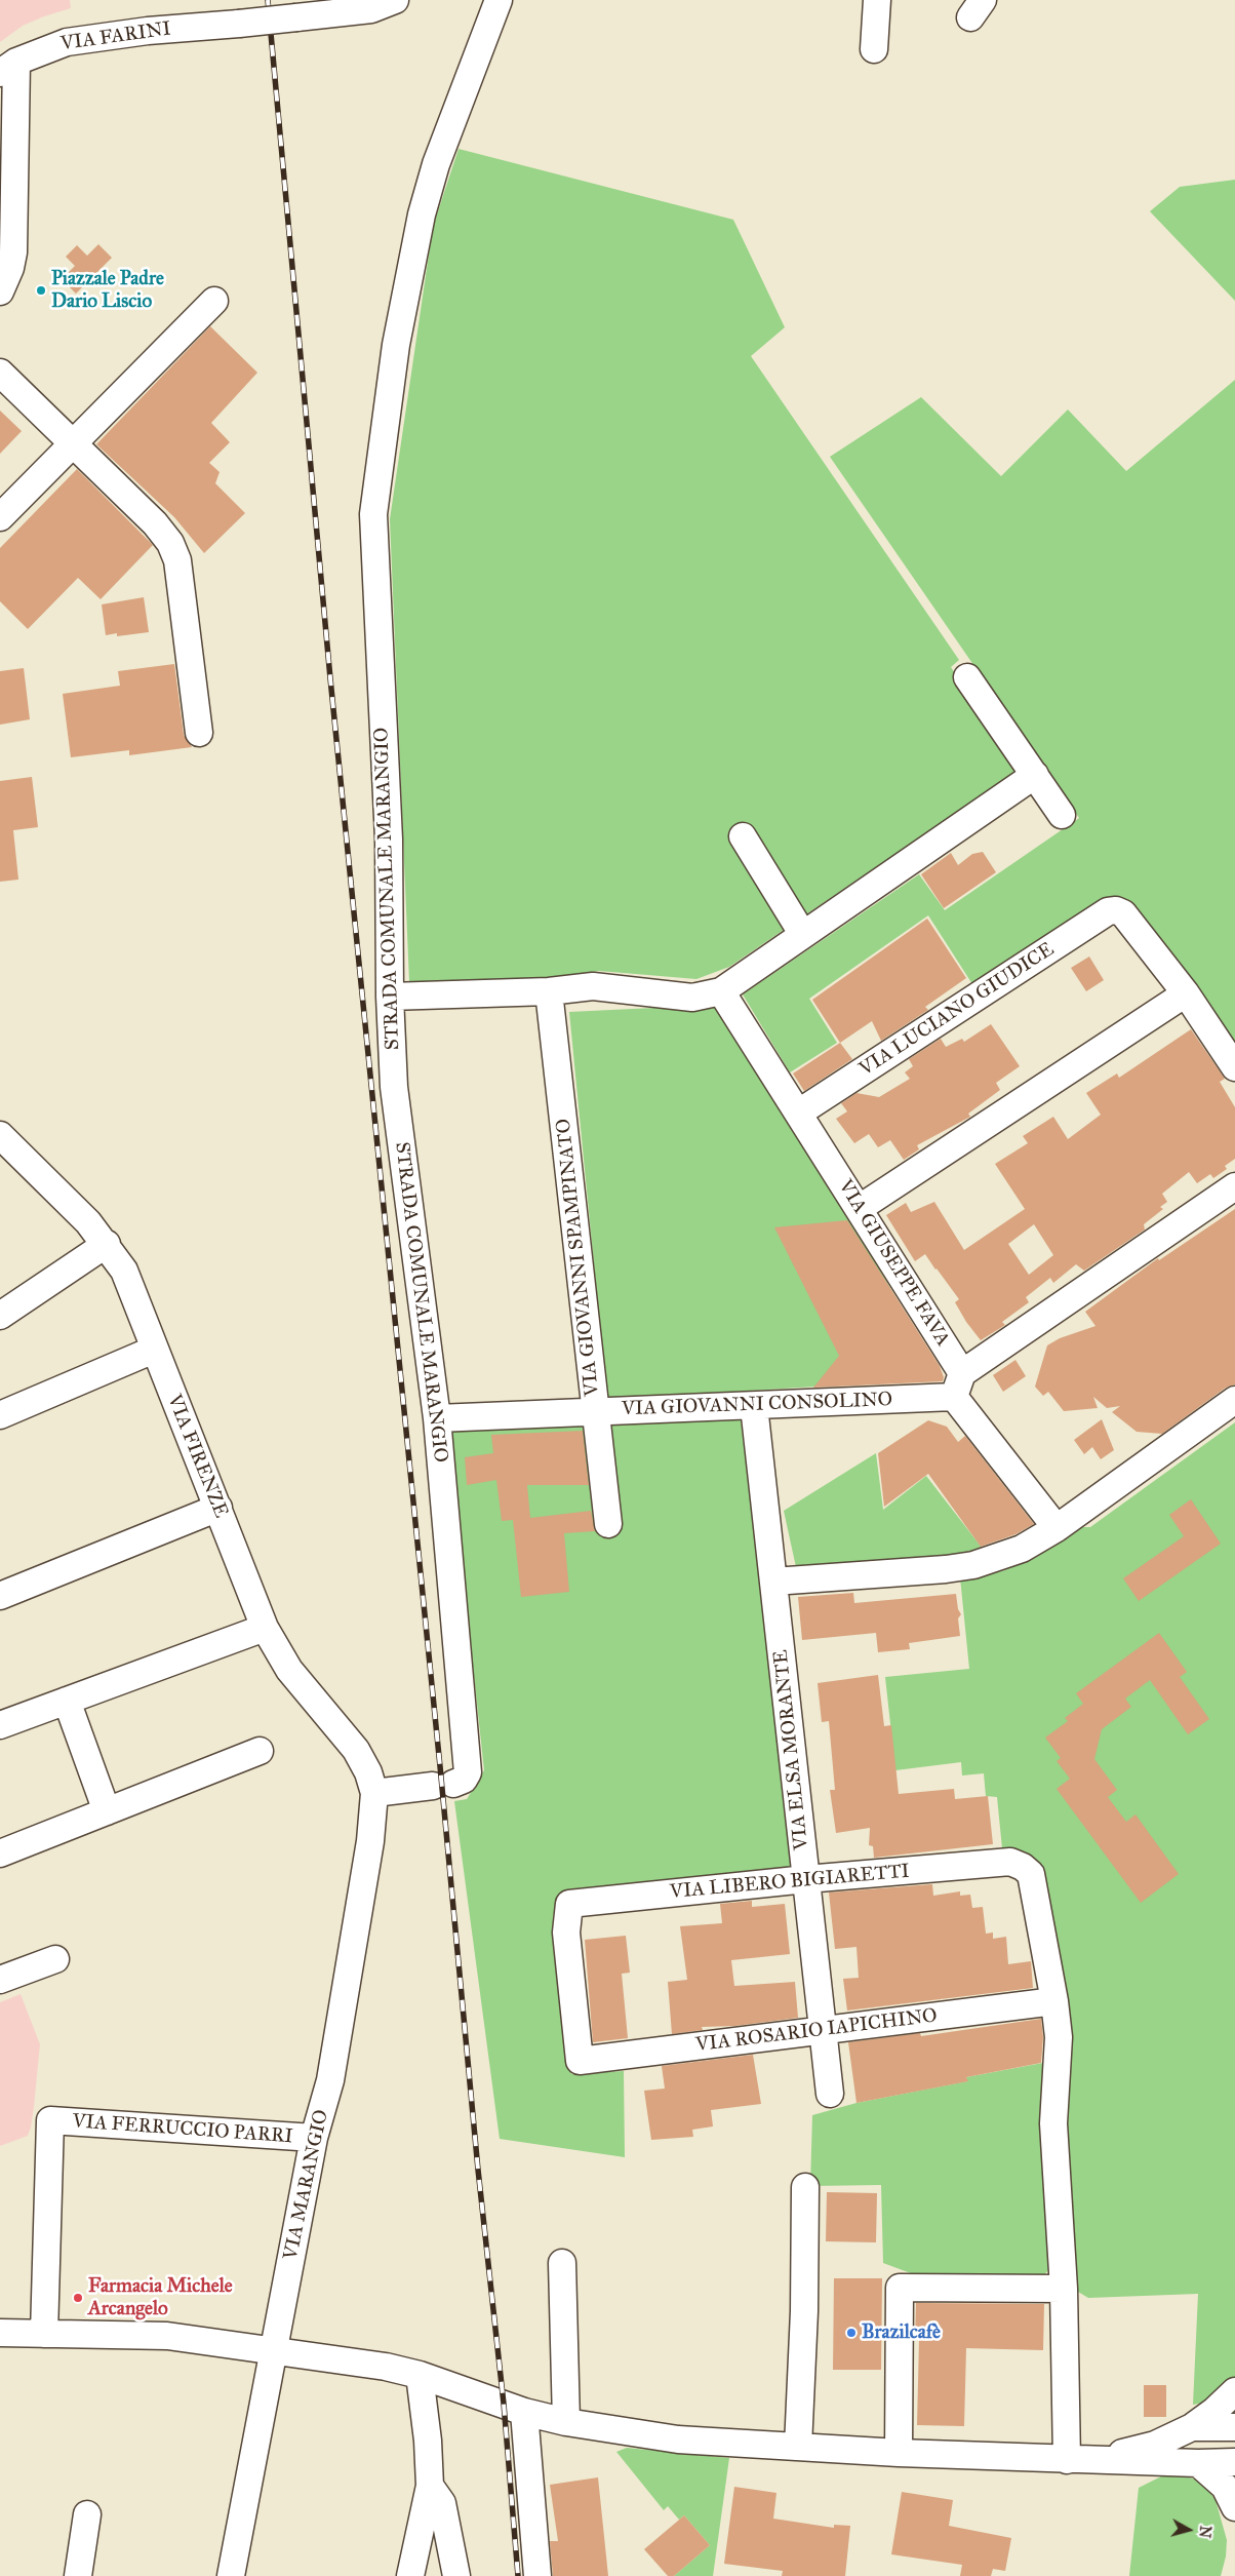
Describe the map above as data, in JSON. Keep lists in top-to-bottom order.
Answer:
{
  "streets": {
    "street": [
      "VIA FARINI",
      "STRADA COMUNALE MARANGIO",
      "VIA LUCIANO GIUDICE",
      "VIA GIOVANNI SPAMPINATO",
      "VIA GIUSEPPE FAVA",
      "VIA GIOVANNI CONSOLINO",
      "VIA FIRENZE",
      "VIA ELSA MORANTE",
      "VIA LIBERO BIGIARETTI",
      "VIA ROSARIO IAPICHINO",
      "VIA FERRUCCIO PARRI",
      "VIA MARANGIO"
    ]
  },
  "crossings": [
    ["STRADA COMUNALE MARANGIO", "VIA GIOVANNI CONSOLINO"],
    ["STRADA COMUNALE MARANGIO", "VIA FIRENZE"],
    ["STRADA COMUNALE MARANGIO", "VIA MARANGIO"],
    ["VIA LUCIANO GIUDICE", "VIA GIUSEPPE FAVA"],
    ["VIA GIOVANNI SPAMPINATO", "VIA GIOVANNI CONSOLINO"],
    ["VIA GIUSEPPE FAVA", "VIA GIOVANNI CONSOLINO"],
    ["VIA GIOVANNI CONSOLINO", "VIA ELSA MORANTE"],
    ["VIA FIRENZE", "VIA MARANGIO"],
    ["VIA ELSA MORANTE", "VIA LIBERO BIGIARETTI"],
    ["VIA ELSA MORANTE", "VIA ROSARIO IAPICHINO"],
    ["VIA LIBERO BIGIARETTI", "VIA ROSARIO IAPICHINO"],
    ["VIA FERRUCCIO PARRI", "VIA MARANGIO"]
  ],
  "places": ["Piazzale Padre Dario Liscio", "Farmacia Michele Arcangelo", "Brazilcafè"],
  "north": "right"
}
